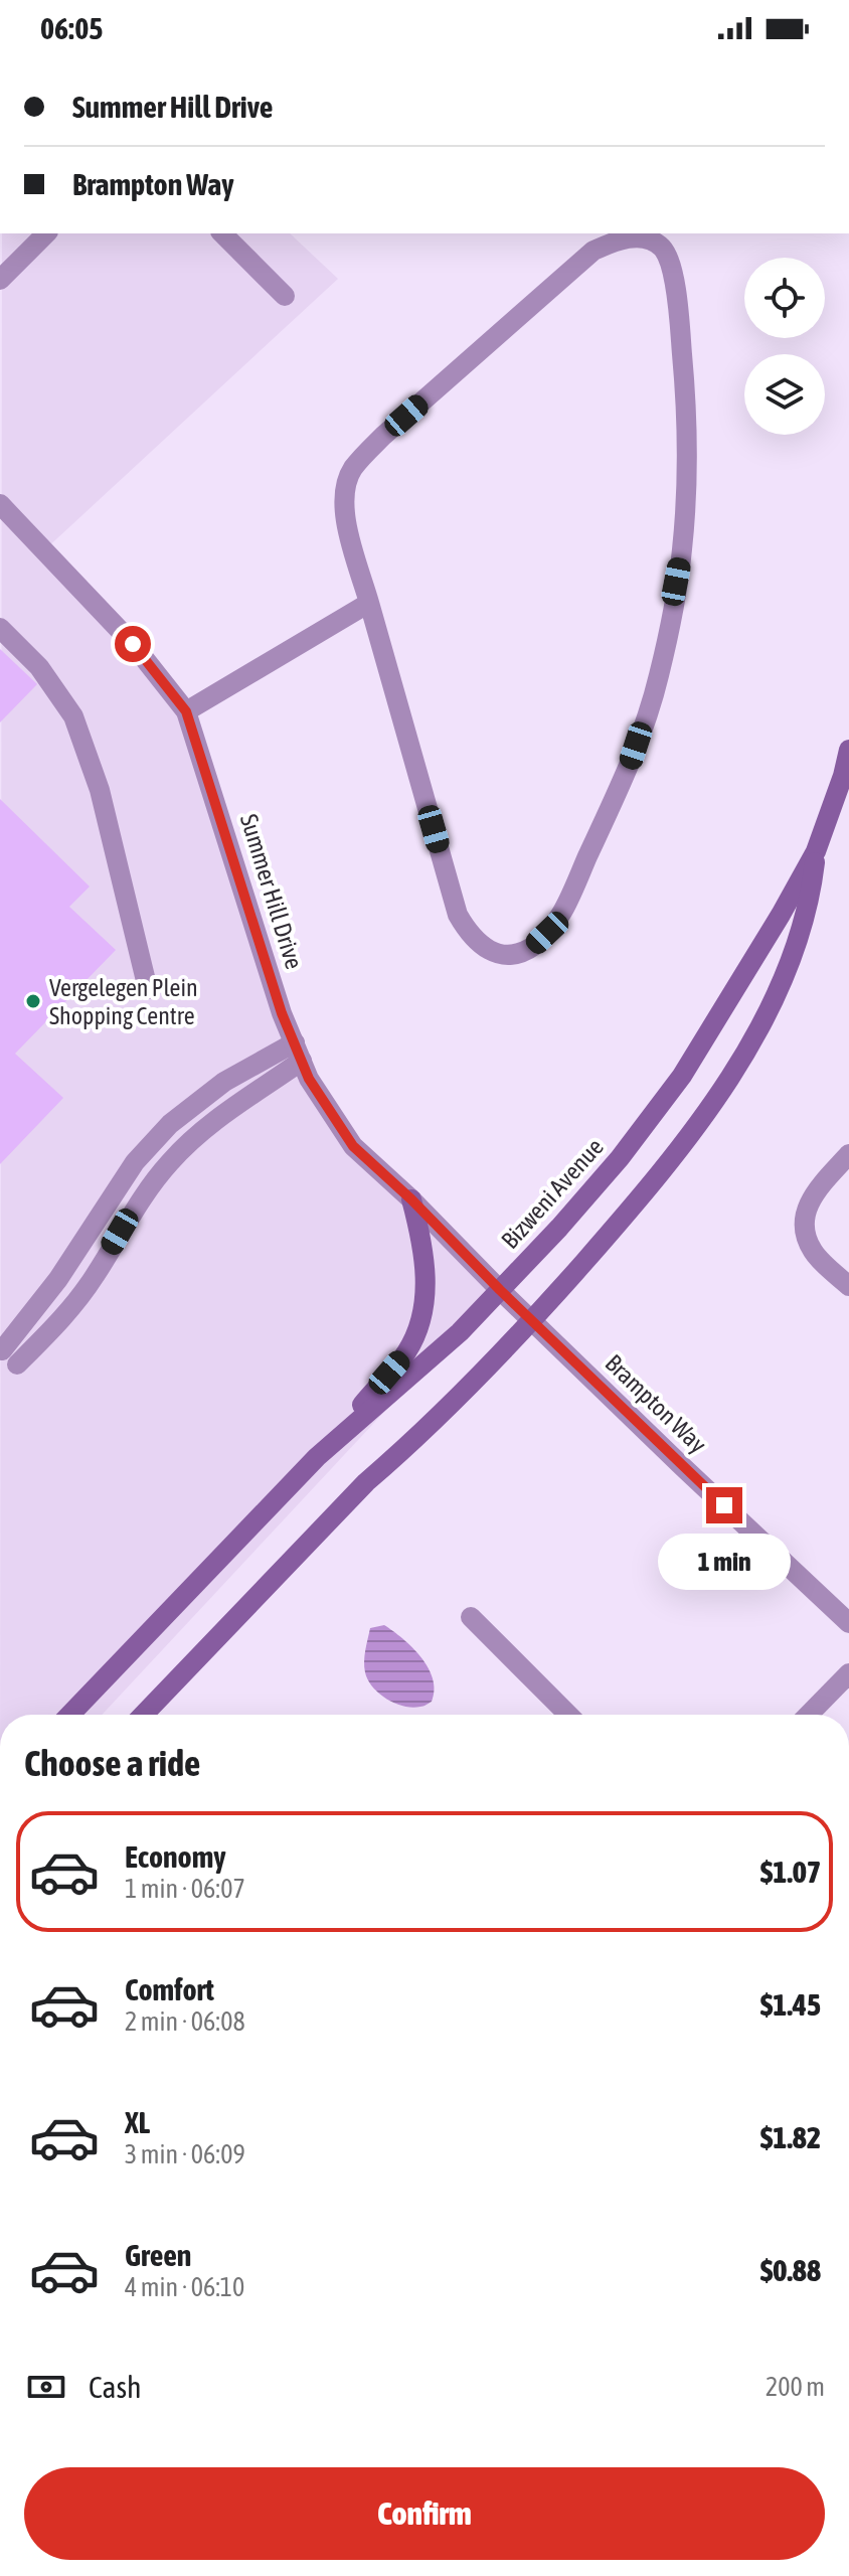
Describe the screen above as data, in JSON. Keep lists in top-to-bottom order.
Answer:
{
  "streets": {
    "street": ["Summer Hill Drive", "Bizweni Avenue", "Brampton Way"]
  },
  "crossings": [
    ["Summer Hill Drive", "Bizweni Avenue"],
    ["Summer Hill Drive", "Brampton Way"],
    ["Bizweni Avenue", "Brampton Way"]
  ],
  "places": ["Vergelegen Plein Shopping Centre"],
  "page": {
    "status": "06:05",
    "banner": ["Summer Hill Drive", "Brampton Way"],
    "bubble": "1 min",
    "heading": "Choose a ride",
    "list": [
      {
        "name": "Economy",
        "note": "1 min · 06:07",
        "value": "$1.07"
      },
      {
        "name": "Comfort",
        "note": "2 min · 06:08",
        "value": "$1.45"
      },
      {
        "name": "XL",
        "note": "3 min · 06:09",
        "value": "$1.82"
      },
      {
        "name": "Green",
        "note": "4 min · 06:10",
        "value": "$0.88"
      }
    ],
    "pay": ["Cash", "200 m"],
    "buttons": "Confirm"
  }
}
